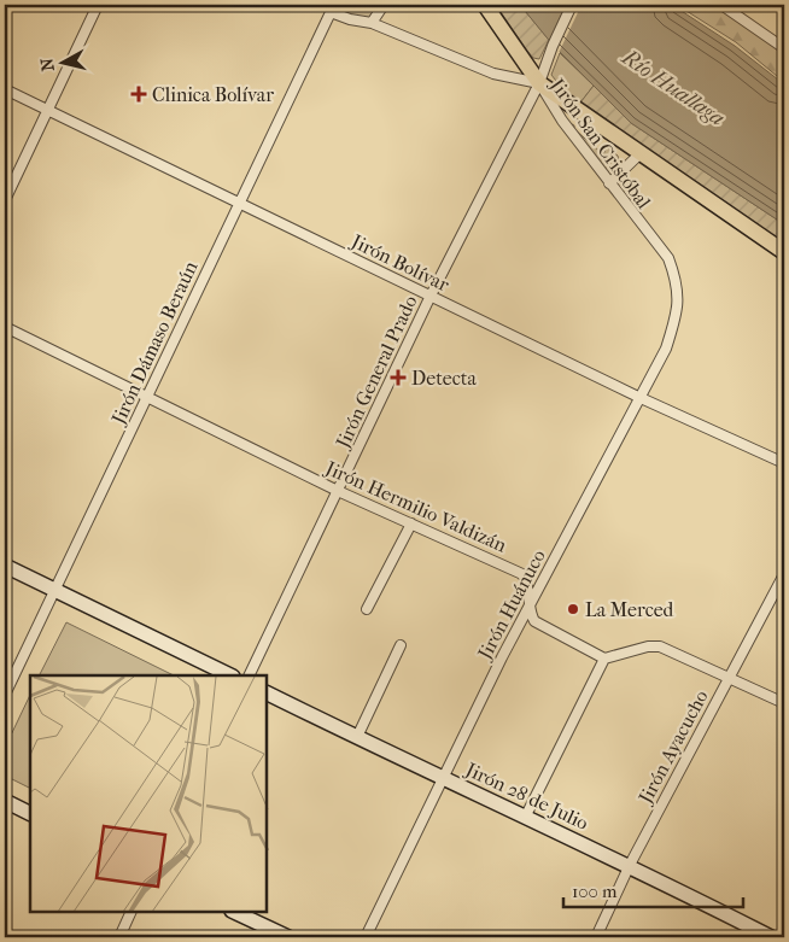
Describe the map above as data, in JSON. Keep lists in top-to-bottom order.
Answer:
{
  "streets": {
    "street": [
      "Jirón San Cristóbal",
      "Jirón Bolívar",
      "Jirón Dámaso Beraún",
      "Jirón General Prado",
      "Jirón Hermilio Valdizán",
      "Jirón Huánuco",
      "Jirón Ayacucho",
      "Jirón 28 de Julio"
    ]
  },
  "crossings": [
    ["Jirón San Cristóbal", "Jirón Dámaso Beraún"],
    ["Jirón San Cristóbal", "Jirón General Prado"],
    ["Jirón San Cristóbal", "Jirón Huánuco"],
    ["Jirón Bolívar", "Jirón Dámaso Beraún"],
    ["Jirón Bolívar", "Jirón General Prado"],
    ["Jirón Bolívar", "Jirón Huánuco"],
    ["Jirón Dámaso Beraún", "Jirón Hermilio Valdizán"],
    ["Jirón General Prado", "Jirón Hermilio Valdizán"],
    ["Jirón Hermilio Valdizán", "Jirón Huánuco"],
    ["Jirón Huánuco", "Jirón 28 de Julio"],
    ["Jirón Ayacucho", "Jirón 28 de Julio"]
  ],
  "water": ["Río Huallaga"],
  "places": {
    "health": ["Clinica Bolívar", "Detecta"],
    "other": ["La Merced"]
  },
  "scale_bar": "100 m",
  "north": "left"
}
